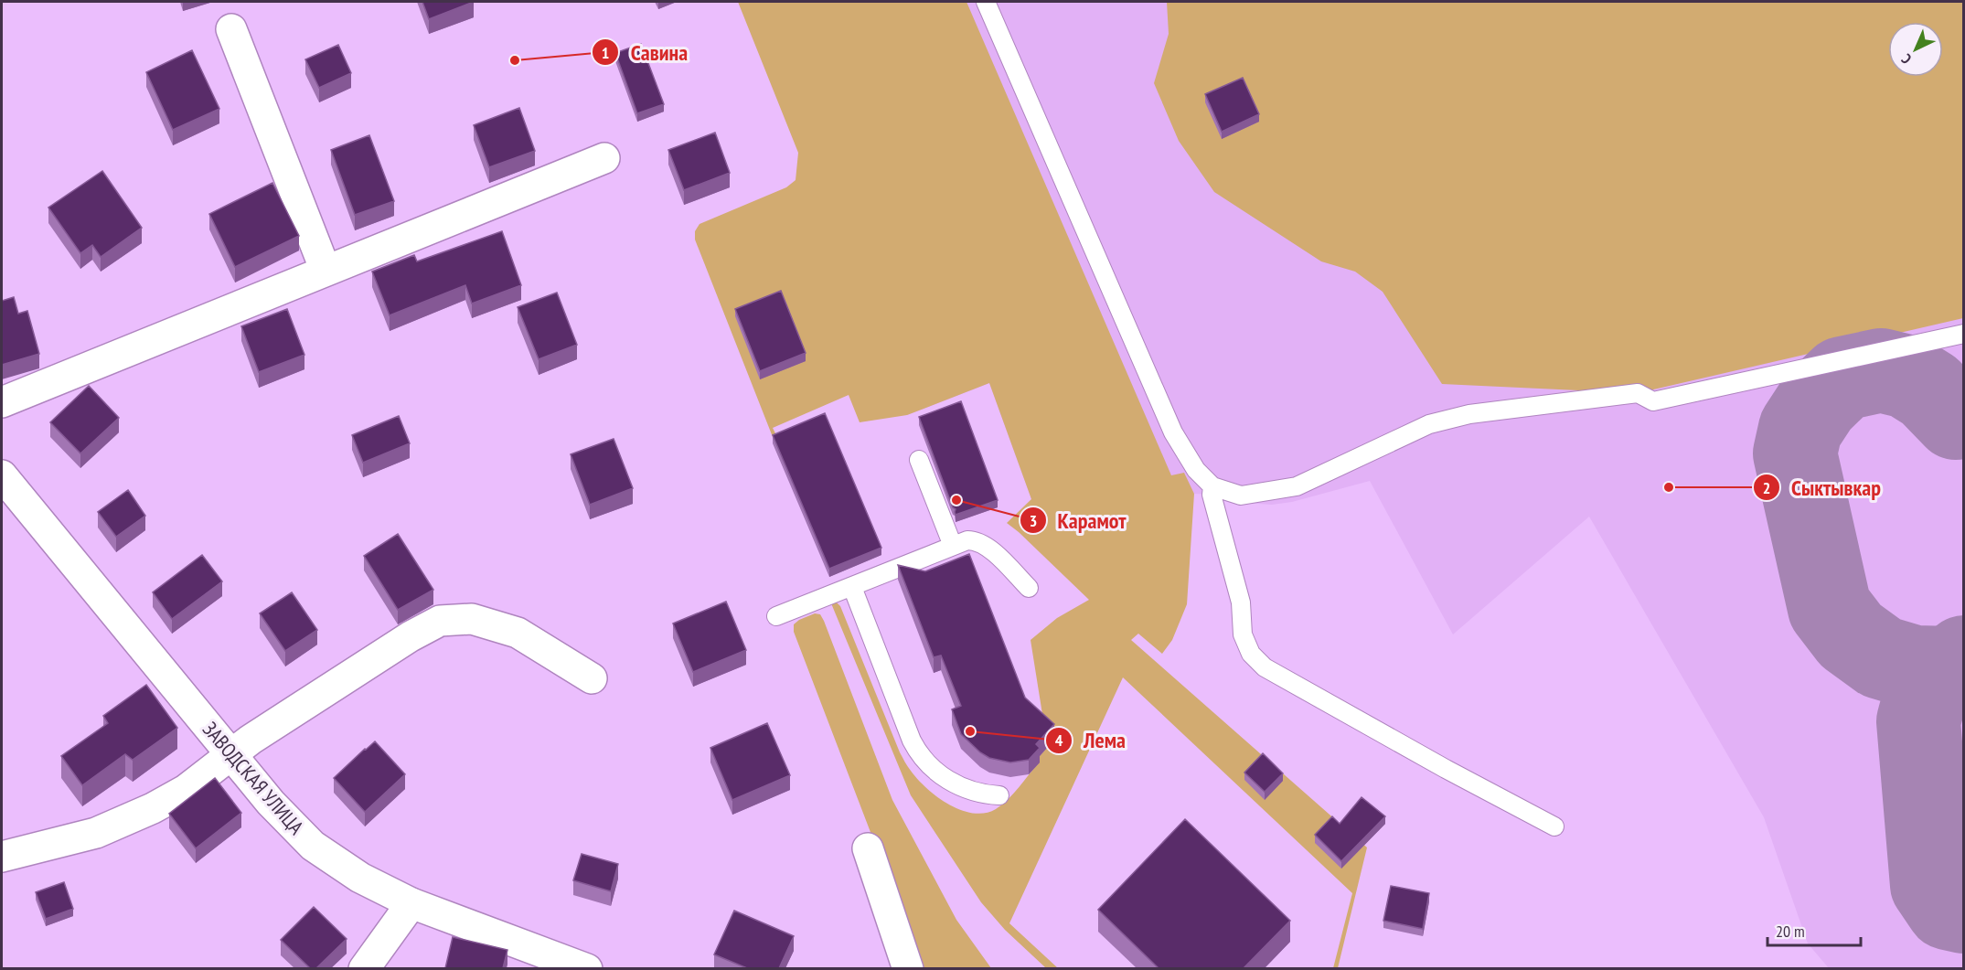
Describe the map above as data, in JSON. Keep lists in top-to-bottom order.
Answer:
{
  "streets": {
    "street": ["ЗАВОДСКАЯ УЛИЦА"]
  },
  "places": [
    "Савина",
    "Сыктывкар",
    "Карамот",
    "Лема"
  ],
  "scale_bar": "20 m",
  "north": "bottom left"
}
